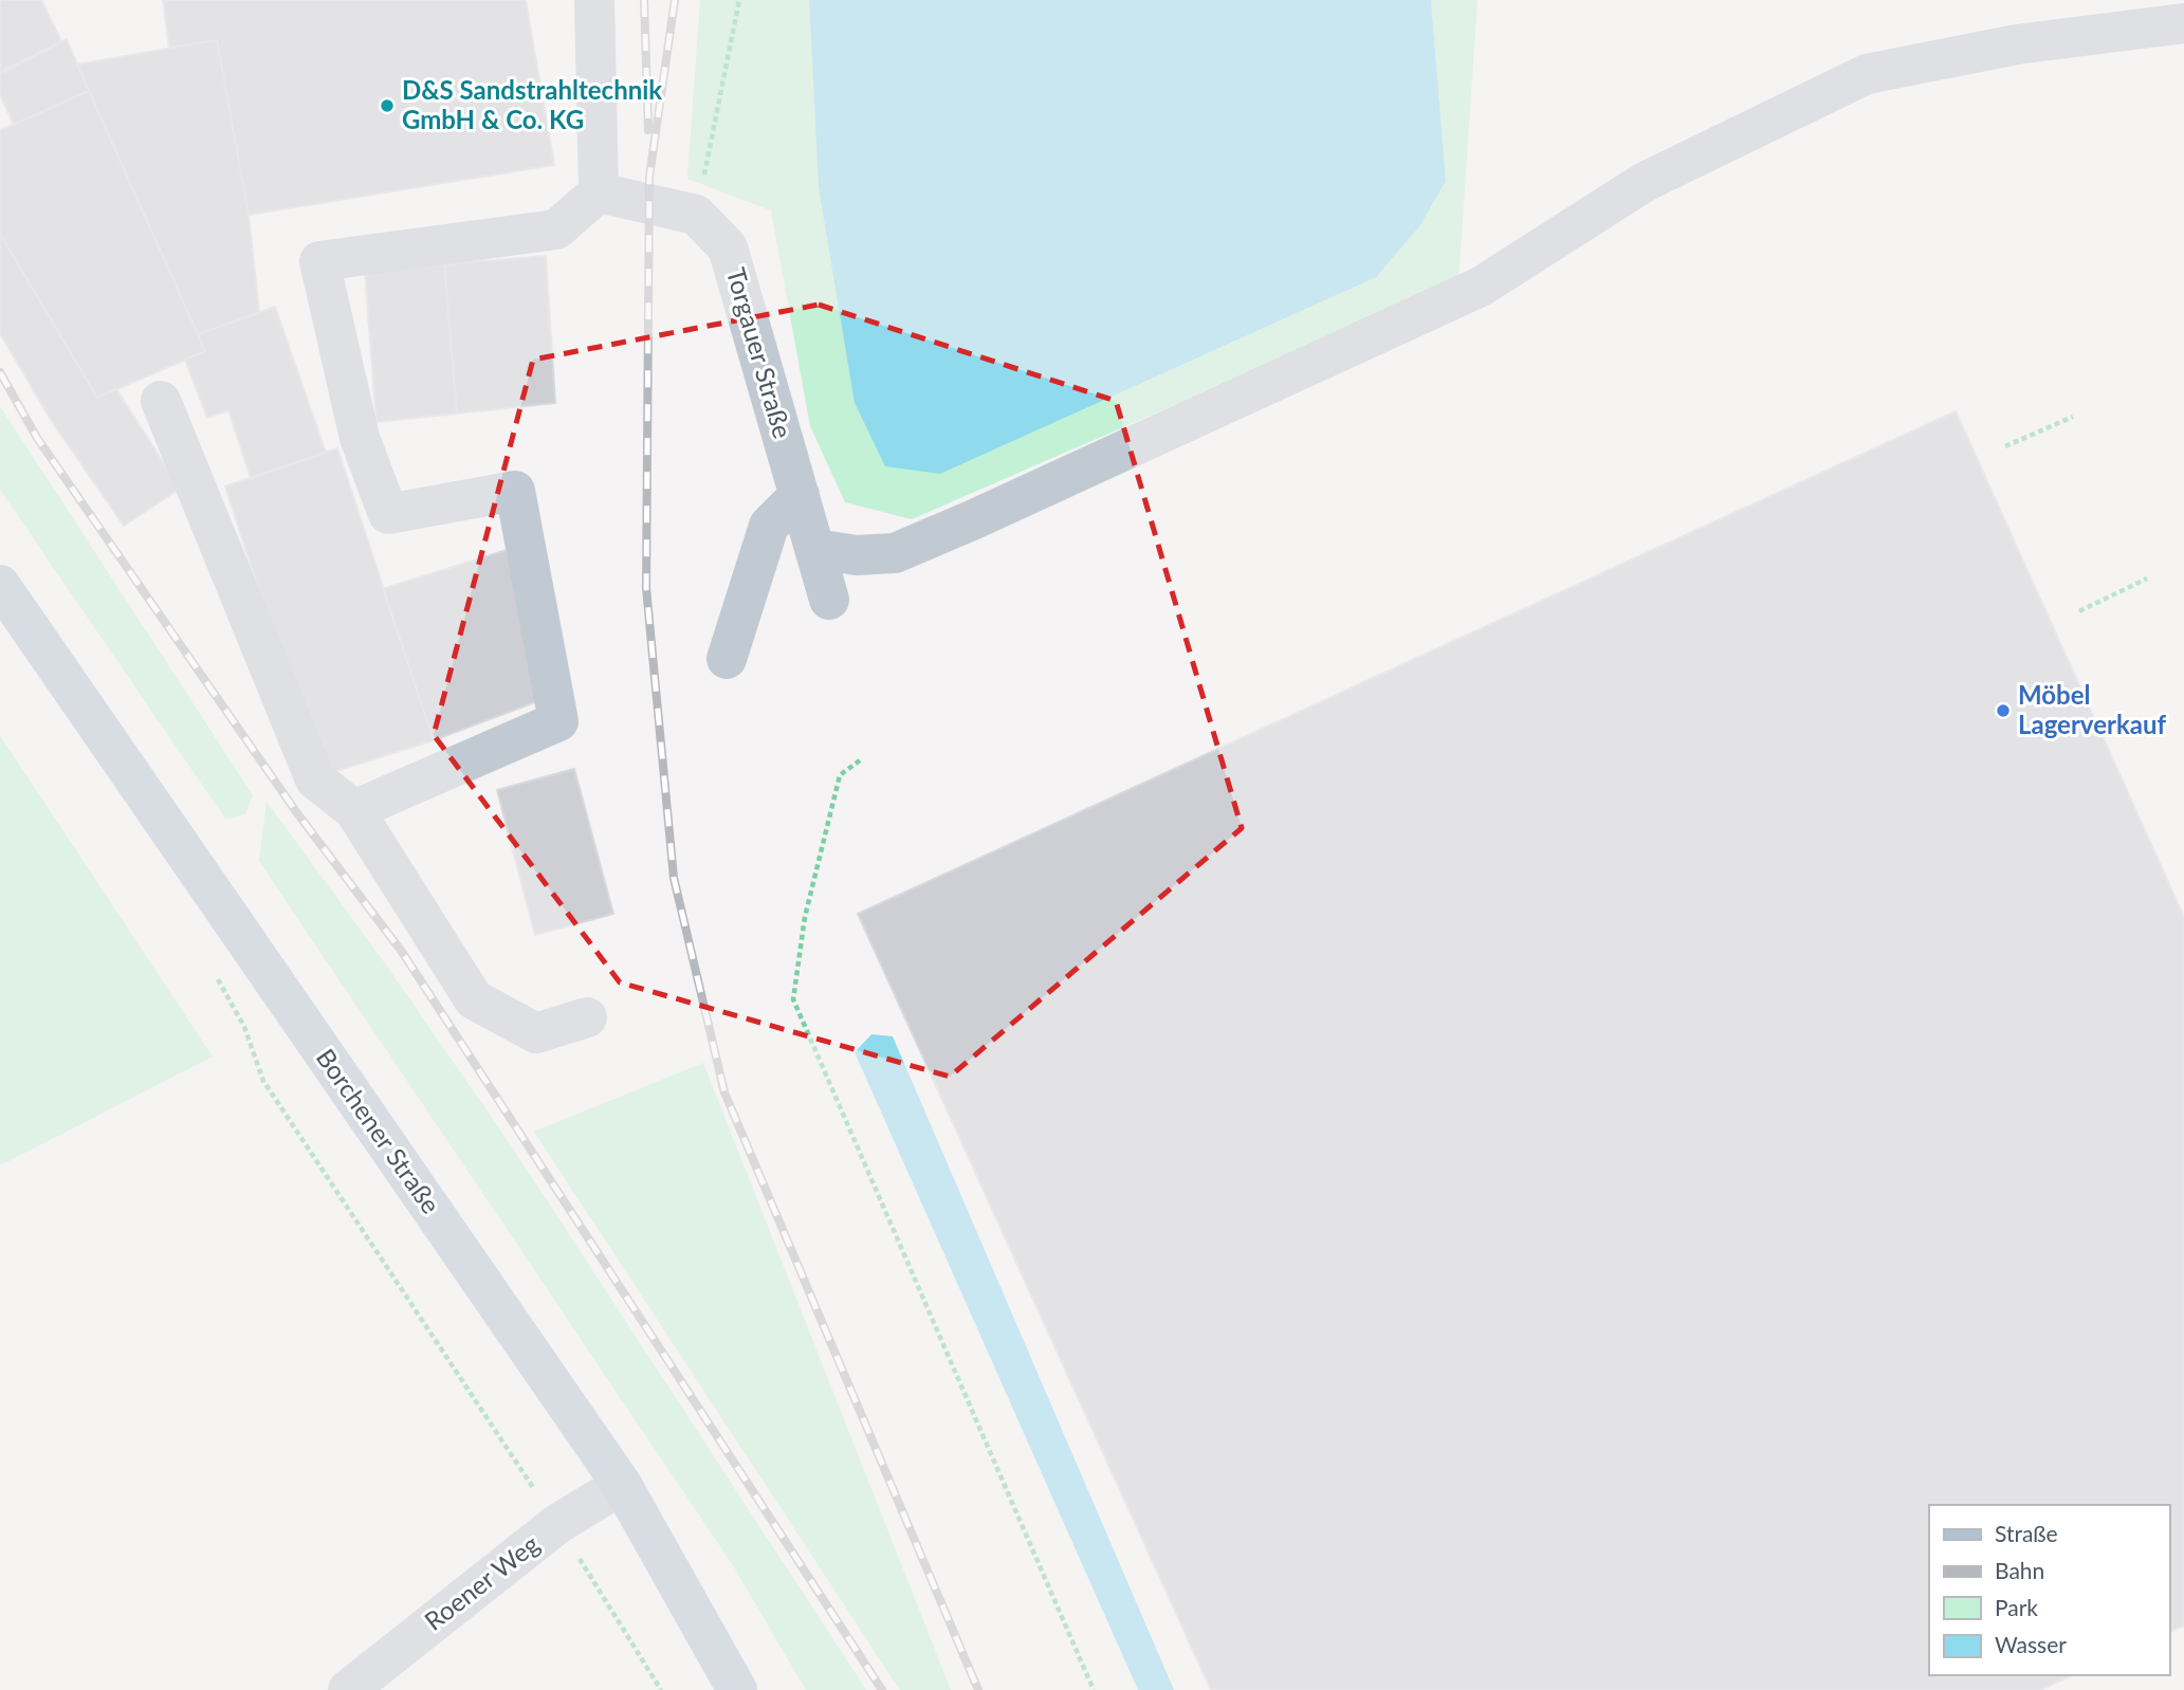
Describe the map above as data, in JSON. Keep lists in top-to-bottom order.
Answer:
{
  "streets": {
    "main road": ["Borchener Straße"],
    "street": ["Torgauer Straße", "Roener Weg"]
  },
  "crossings": [
    ["Borchener Straße", "Roener Weg"]
  ],
  "places": ["D&S Sandstrahltechnik GmbH & Co. KG", "Möbel Lagerverkauf"],
  "legend": [
    "Straße",
    "Bahn",
    "Park",
    "Wasser"
  ]
}
